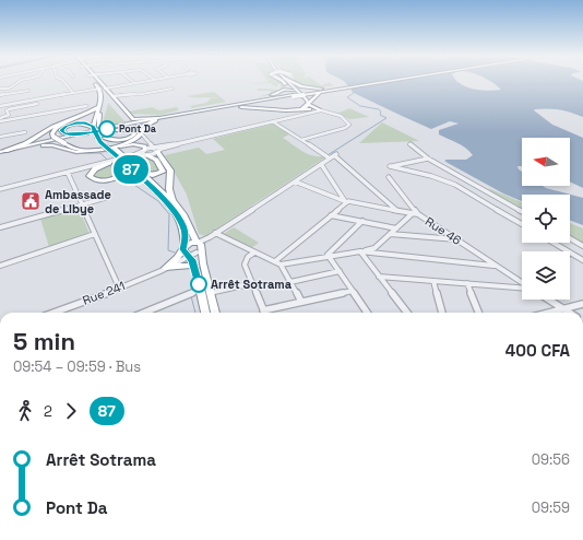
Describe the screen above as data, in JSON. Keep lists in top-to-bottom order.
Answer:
{
  "streets": {
    "street": ["Rue 46", "Rue 241"]
  },
  "places": {
    "other": ["Pont Da", "Arrêt Sotrama"],
    "public building": ["Ambassade de Libye"]
  },
  "lines": ["bus line 87"],
  "north": "left",
  "page": {
    "on_map": "87",
    "heading": ["5 min", "09:54 – 09:59 · Bus", "400 CFA"],
    "legs": ["2", "87"],
    "list": [
      {
        "name": "Arrêt Sotrama",
        "value": "09:56"
      },
      {
        "name": "Pont Da",
        "value": "09:59"
      }
    ]
  }
}
